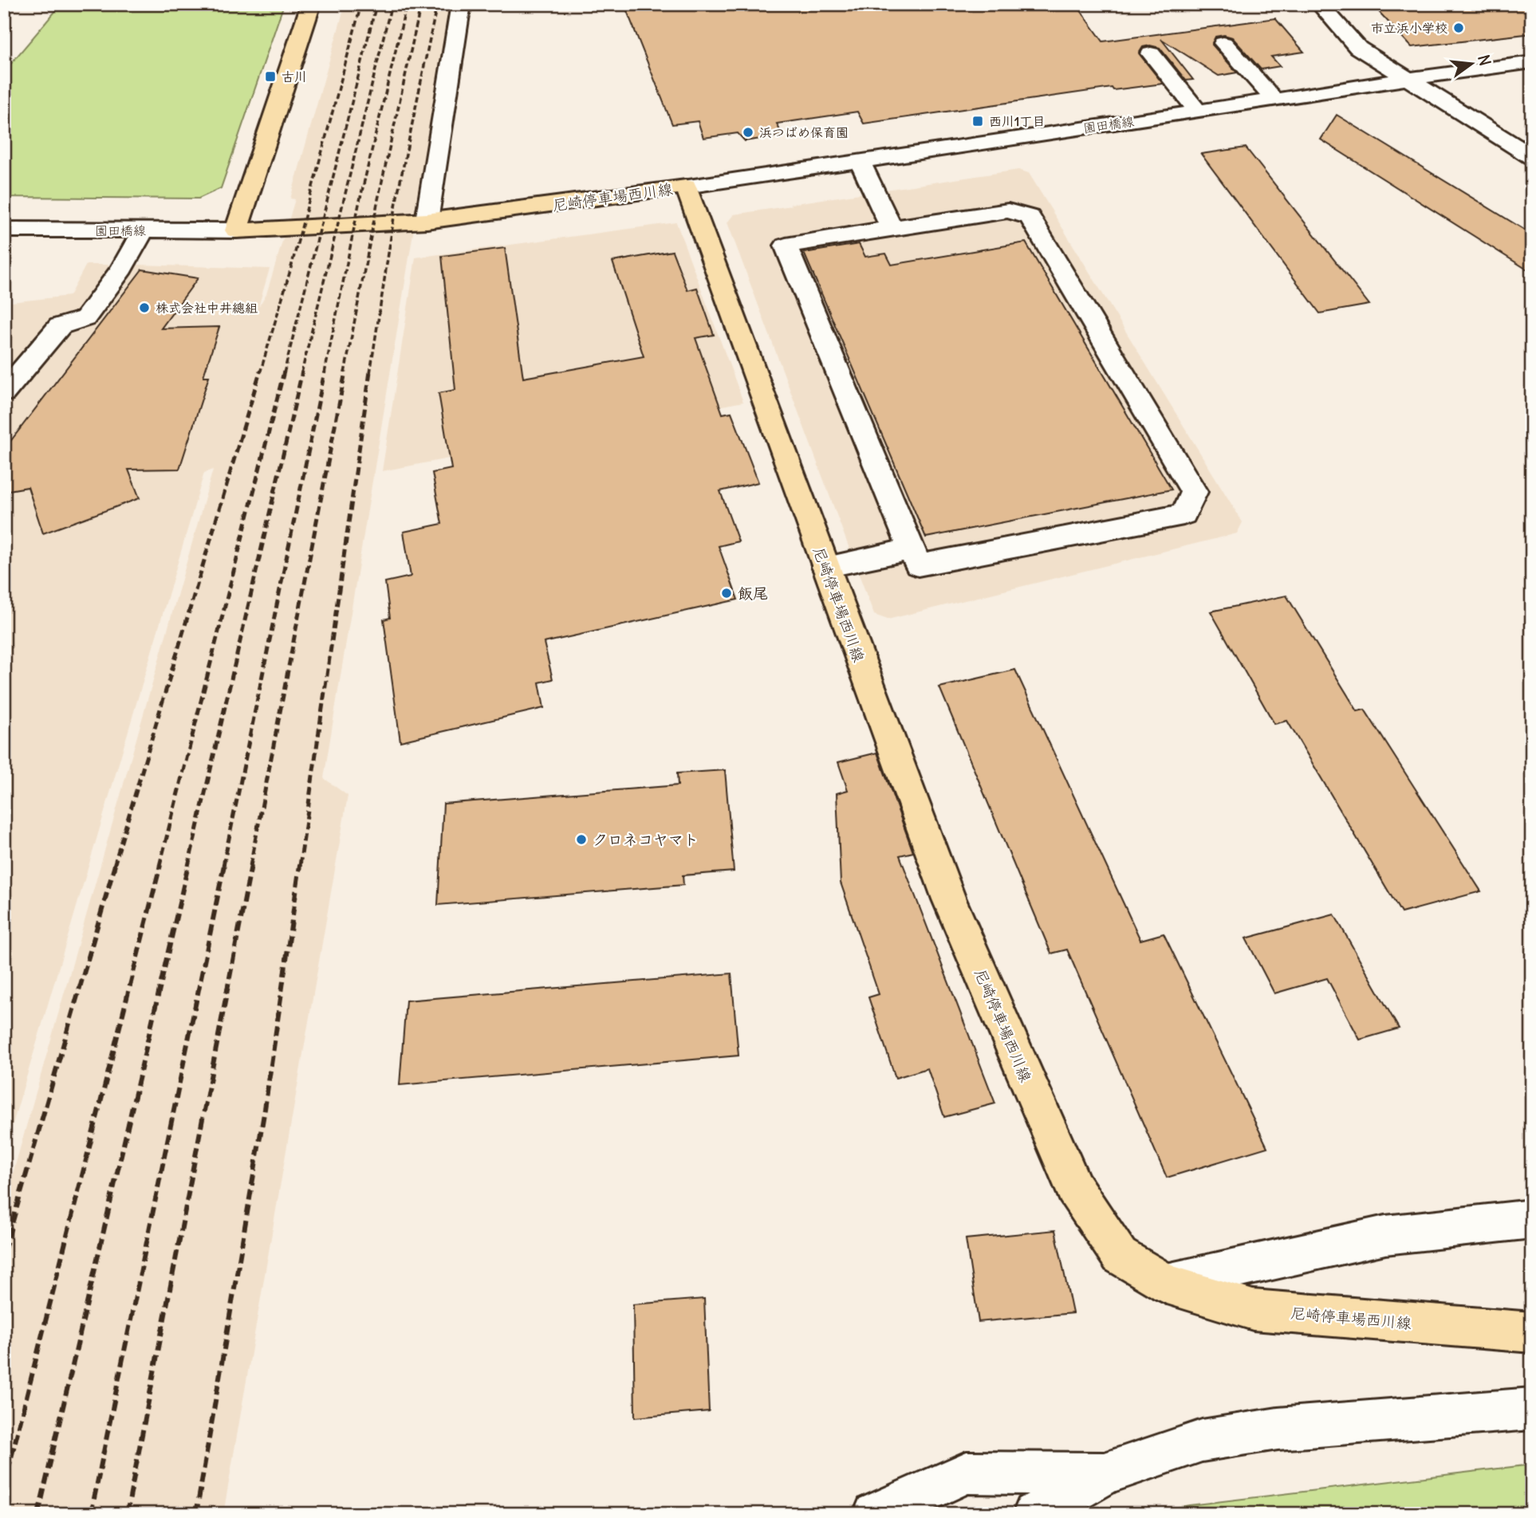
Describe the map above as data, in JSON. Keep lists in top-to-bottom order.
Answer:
{
  "streets": {
    "main road": ["尼崎停車場西川線"],
    "street": ["園田橋線"]
  },
  "crossings": [
    ["園田橋線", "尼崎停車場西川線"]
  ],
  "places": {
    "other": [
      "市立浜小学校",
      "浜つばめ保育園",
      "株式会社中井總組",
      "飯尾",
      "クロネコヤマト"
    ],
    "transit": ["古川", "西川1丁目"]
  },
  "north": "right"
}
